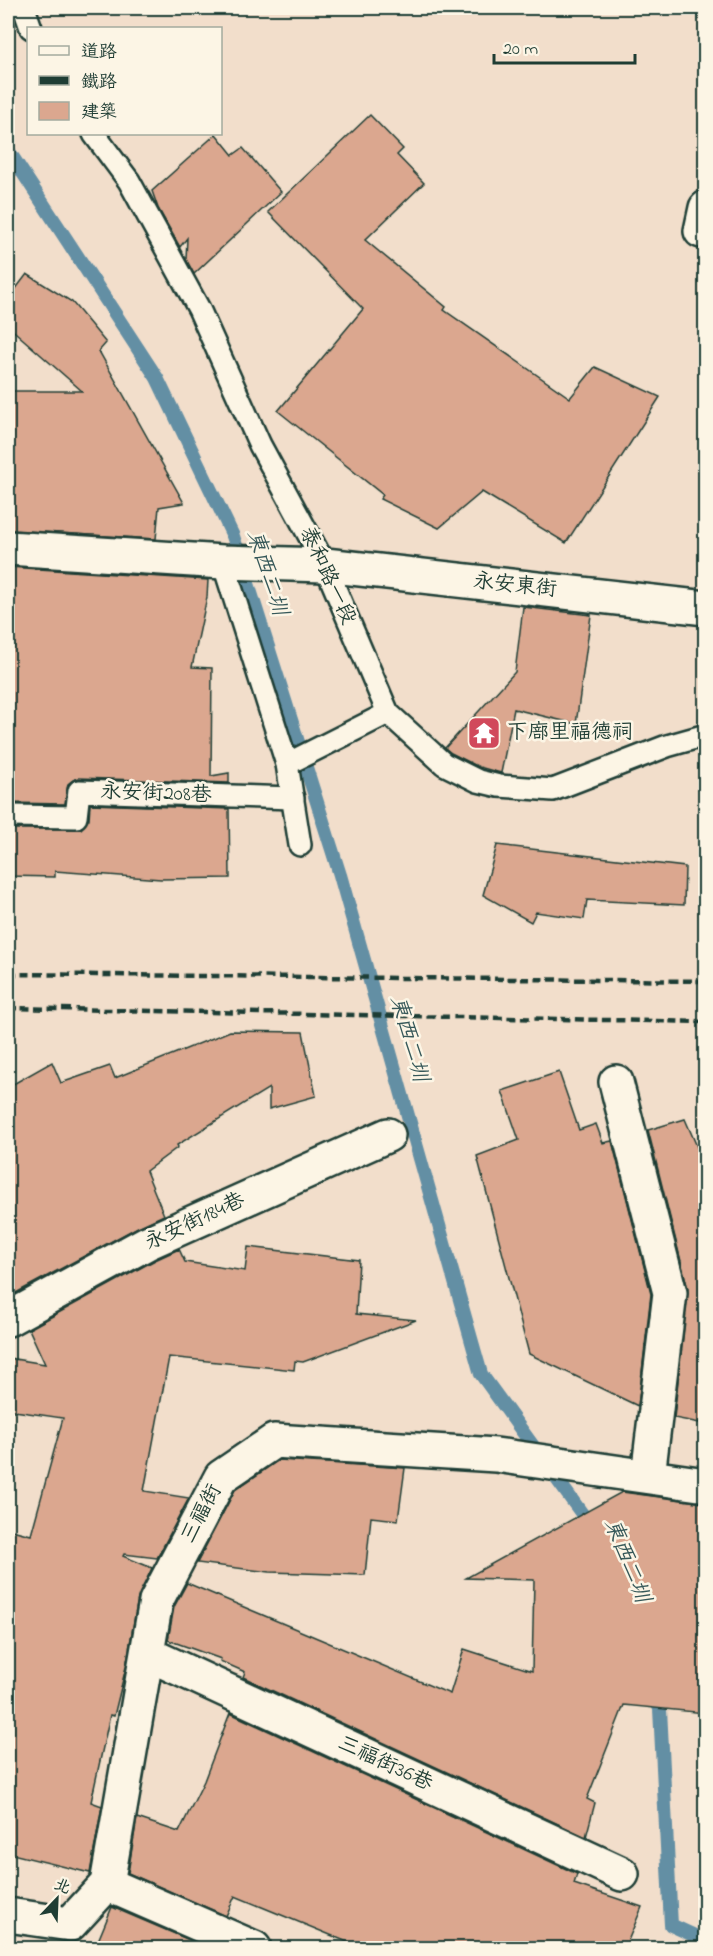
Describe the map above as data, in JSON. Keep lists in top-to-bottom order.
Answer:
{
  "streets": {
    "street": [
      "永安東街",
      "永安街184巷",
      "三福街",
      "三福街36巷"
    ],
    "lane": ["泰和路一段", "永安街208巷"]
  },
  "crossings": [
    ["泰和路一段", "永安東街"],
    ["三福街", "三福街36巷"]
  ],
  "water": ["東西二圳"],
  "places": {
    "temple": ["下廍里福德祠"]
  },
  "legend": ["道路", "鐵路", "建築"],
  "scale_bar": "20 m",
  "north": "top right"
}
